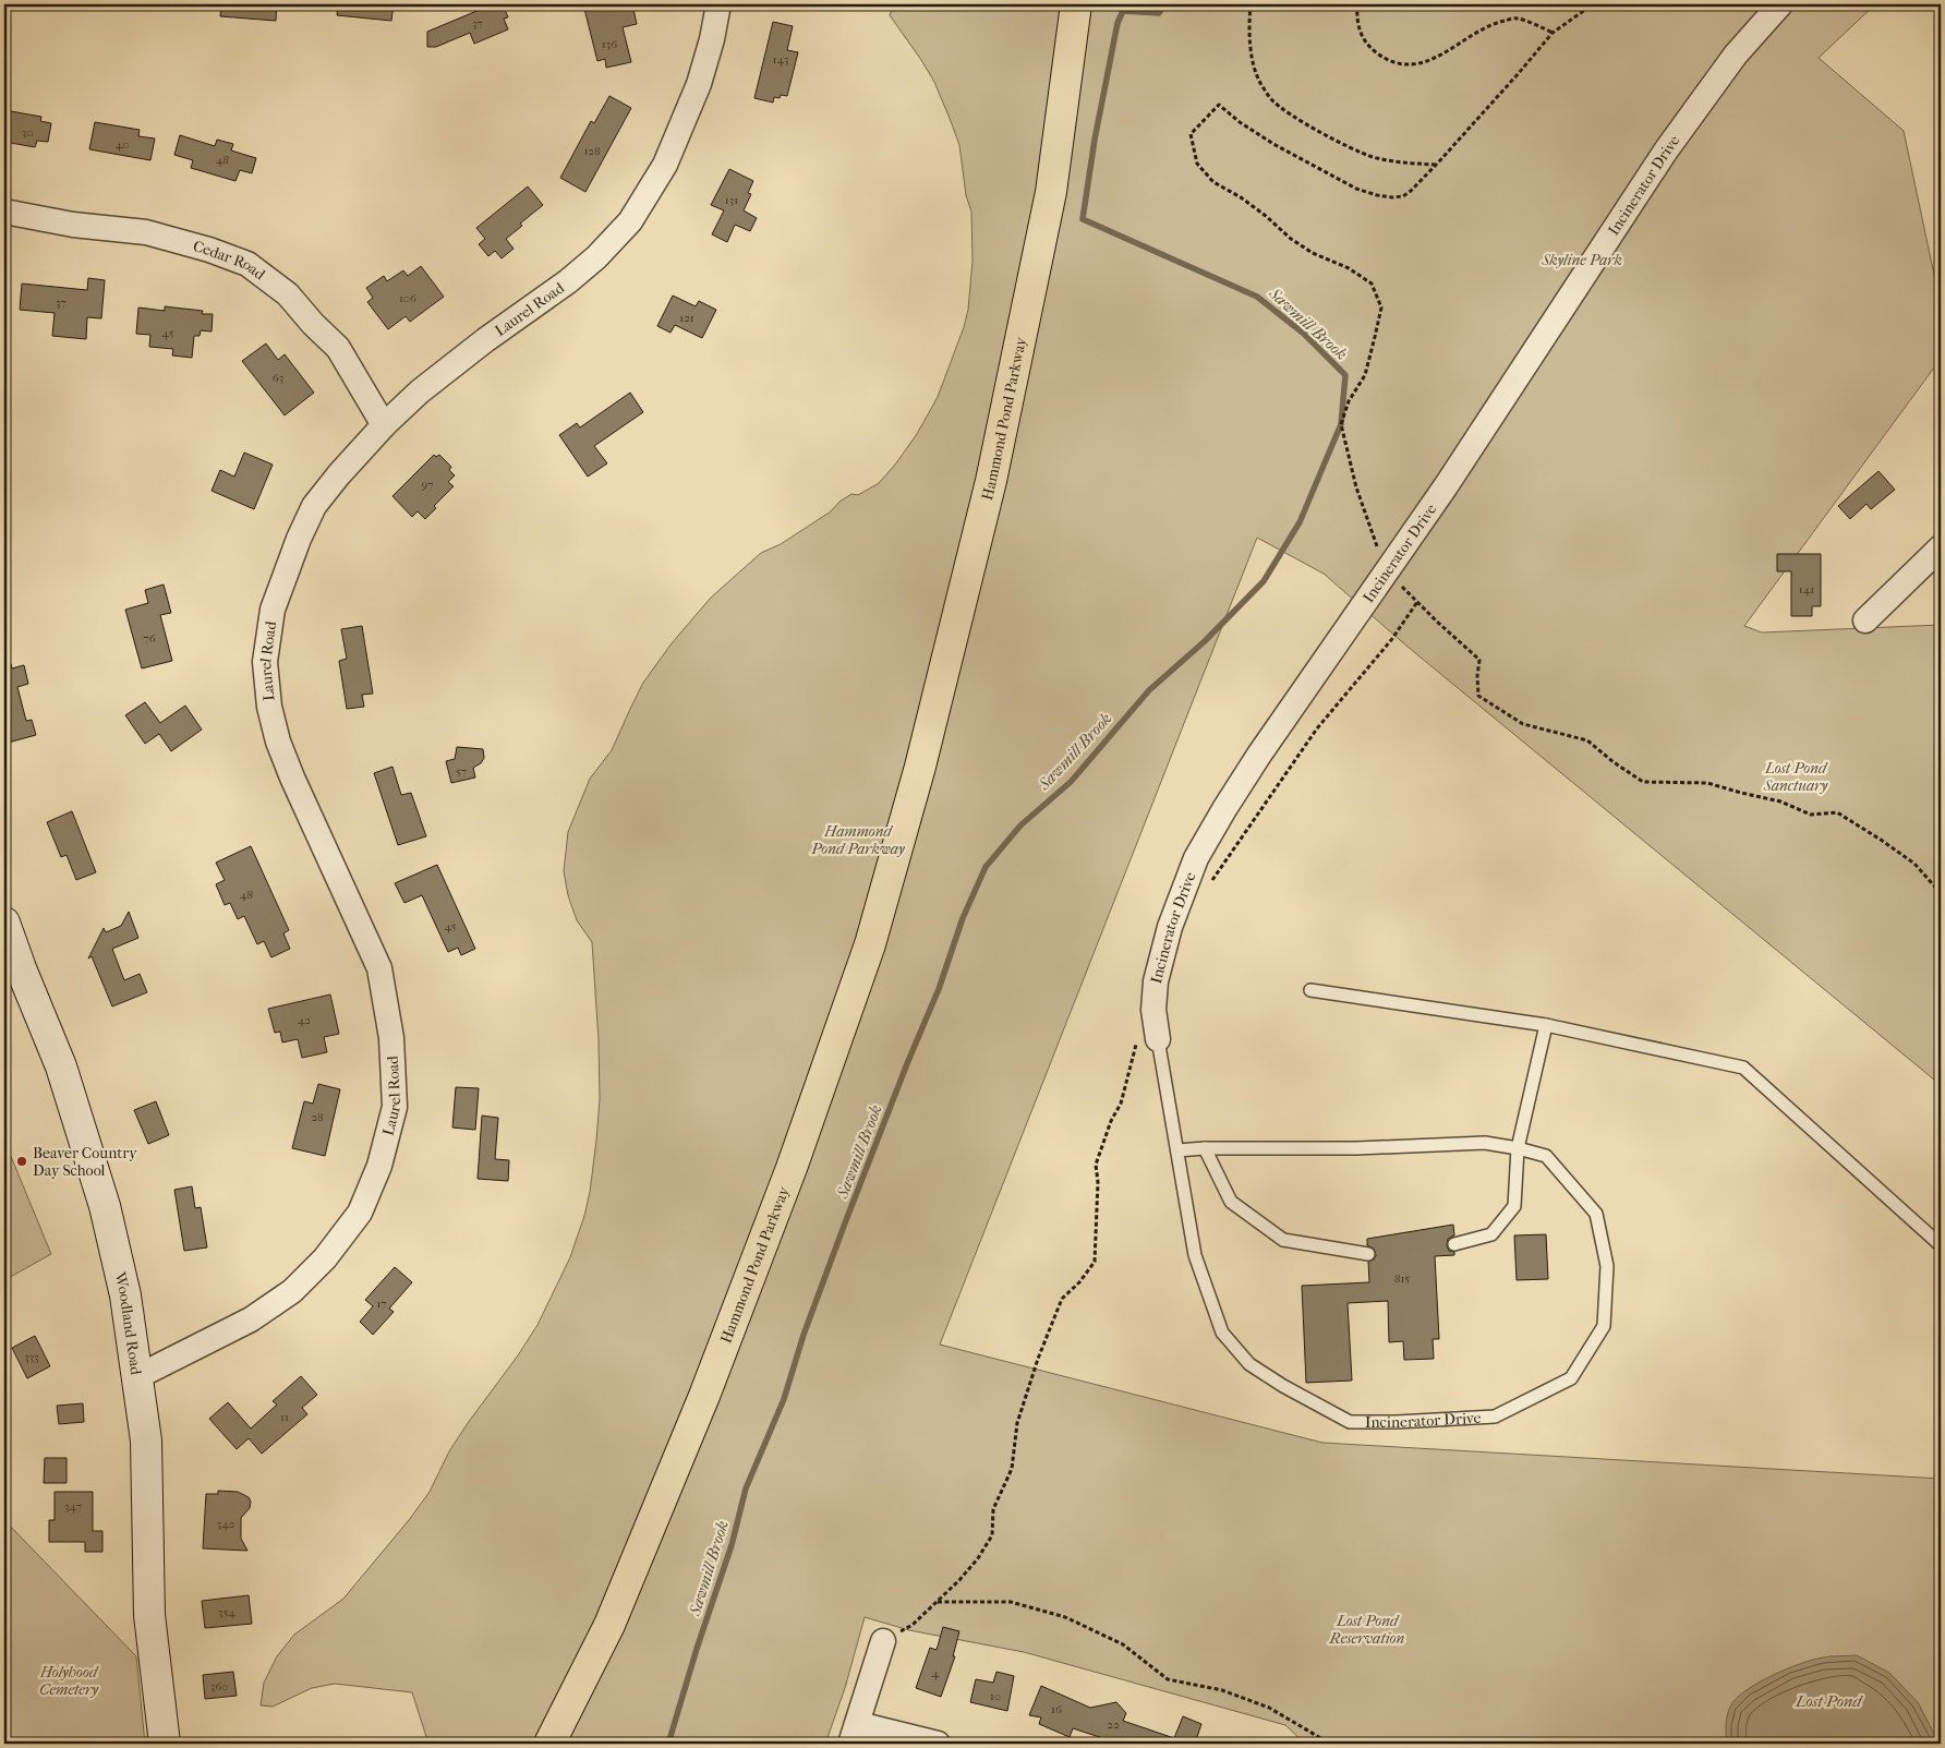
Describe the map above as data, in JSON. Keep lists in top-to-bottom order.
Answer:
{
  "streets": {
    "main road": ["Hammond Pond Parkway"],
    "street": [
      "Incinerator Drive",
      "Cedar Road",
      "Laurel Road",
      "Woodland Road"
    ]
  },
  "crossings": [
    ["Cedar Road", "Laurel Road"],
    ["Laurel Road", "Woodland Road"]
  ],
  "water": ["Sawmill Brook", "Lost Pond"],
  "parks": [
    "Skyline Park",
    "Lost Pond Sanctuary",
    "Hammond Pond Parkway",
    "Lost Pond Reservation",
    "Holyhood Cemetery"
  ],
  "places": ["Beaver Country Day School"],
  "house_numbers": [
    "37",
    "136",
    "143",
    "30",
    "40",
    "128",
    "48",
    "131",
    "106",
    "37",
    "121",
    "45",
    "63",
    "97",
    "141",
    "76",
    "57",
    "48",
    "45",
    "42",
    "28",
    "815",
    "17",
    "333",
    "11",
    "347",
    "342",
    "354",
    "4",
    "360",
    "10",
    "16",
    "22"
  ]
}
